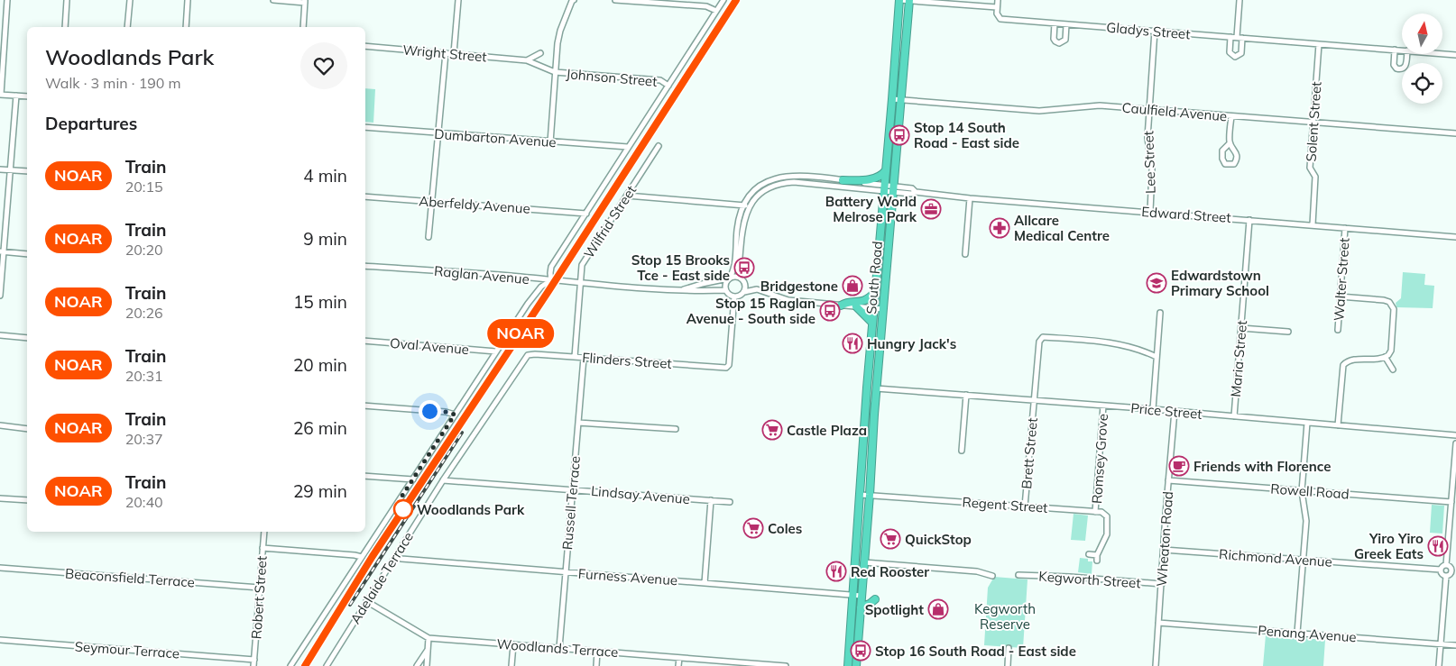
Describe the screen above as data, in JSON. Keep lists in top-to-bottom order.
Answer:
{
  "streets": {
    "highway": ["South Road"],
    "street": [
      "Gladys Street",
      "Wright Street",
      "Johnson Street",
      "Caulfield Avenue",
      "Solent Street",
      "Dumbarton Avenue",
      "Lee Street",
      "Aberfeldy Avenue",
      "Edward Street",
      "Wilfrid Street",
      "Raglan Avenue",
      "Walter Street",
      "Oval Avenue",
      "Maria Street",
      "Flinders Street",
      "Price Street",
      "Brett Street",
      "Romsey Grove",
      "Rowell Road",
      "Lindsay Avenue",
      "Russell Terrace",
      "Regent Street",
      "Wheaton Road",
      "Richmond Avenue",
      "Furness Avenue",
      "Beaconsfield Terrace",
      "Adelaide Terrace",
      "Kegworth Street",
      "Robert Street",
      "Penang Avenue",
      "Woodlands Terrace",
      "Seymour Terrace"
    ]
  },
  "crossings": [
    ["Gladys Street", "Solent Street"],
    ["Gladys Street", "Lee Street"],
    ["Wright Street", "Johnson Street"],
    ["Caulfield Avenue", "Solent Street"],
    ["Caulfield Avenue", "Lee Street"],
    ["Caulfield Avenue", "South Road"],
    ["Solent Street", "Edward Street"],
    ["Lee Street", "Edward Street"],
    ["Edward Street", "South Road"],
    ["Edward Street", "Walter Street"],
    ["Edward Street", "Maria Street"],
    ["Wilfrid Street", "Raglan Avenue"],
    ["Wilfrid Street", "Flinders Street"],
    ["Raglan Avenue", "Flinders Street"],
    ["South Road", "Price Street"],
    ["South Road", "Regent Street"],
    ["South Road", "Furness Avenue"],
    ["Maria Street", "Price Street"],
    ["Flinders Street", "Russell Terrace"],
    ["Flinders Street", "Adelaide Terrace"],
    ["Price Street", "Brett Street"],
    ["Price Street", "Romsey Grove"],
    ["Price Street", "Wheaton Road"],
    ["Brett Street", "Regent Street"],
    ["Romsey Grove", "Regent Street"],
    ["Rowell Road", "Wheaton Road"],
    ["Lindsay Avenue", "Russell Terrace"],
    ["Lindsay Avenue", "Adelaide Terrace"],
    ["Russell Terrace", "Furness Avenue"],
    ["Russell Terrace", "Woodlands Terrace"],
    ["Wheaton Road", "Richmond Avenue"],
    ["Wheaton Road", "Kegworth Street"],
    ["Wheaton Road", "Penang Avenue"],
    ["Furness Avenue", "Adelaide Terrace"],
    ["Beaconsfield Terrace", "Robert Street"],
    ["Adelaide Terrace", "Woodlands Terrace"],
    ["Robert Street", "Seymour Terrace"]
  ],
  "parks": ["Kegworth Reserve"],
  "places": {
    "bus stop": [
      "Stop 14 South Road - East side",
      "Stop 15 Brooks Tce - East side",
      "Stop 15 Raglan Avenue - South side",
      "Stop 16 South Road - East side"
    ],
    "office": ["Battery World Melrose Park"],
    "pharmacy": ["Allcare Medical Centre"],
    "school or university": ["Edwardstown Primary School"],
    "shop": ["Bridgestone", "Spotlight"],
    "restaurant": ["Hungry Jack's", "Yiro Yiro Greek Eats", "Red Rooster"],
    "supermarket": ["Castle Plaza", "Coles", "QuickStop"],
    "cafe": ["Friends with Florence"],
    "other": ["Woodlands Park"]
  },
  "north": "top",
  "page": {
    "on_map": "NOAR",
    "heading": [
      ["Woodlands Park", "Walk · 3 min · 190 m"],
      "Departures"
    ],
    "list": [
      {
        "mark": "NOAR",
        "name": "Train",
        "note": "20:15",
        "value": "4 min"
      },
      {
        "mark": "NOAR",
        "name": "Train",
        "note": "20:20",
        "value": "9 min"
      },
      {
        "mark": "NOAR",
        "name": "Train",
        "note": "20:26",
        "value": "15 min"
      },
      {
        "mark": "NOAR",
        "name": "Train",
        "note": "20:31",
        "value": "20 min"
      },
      {
        "mark": "NOAR",
        "name": "Train",
        "note": "20:37",
        "value": "26 min"
      },
      {
        "mark": "NOAR",
        "name": "Train",
        "note": "20:40",
        "value": "29 min"
      }
    ]
  }
}
